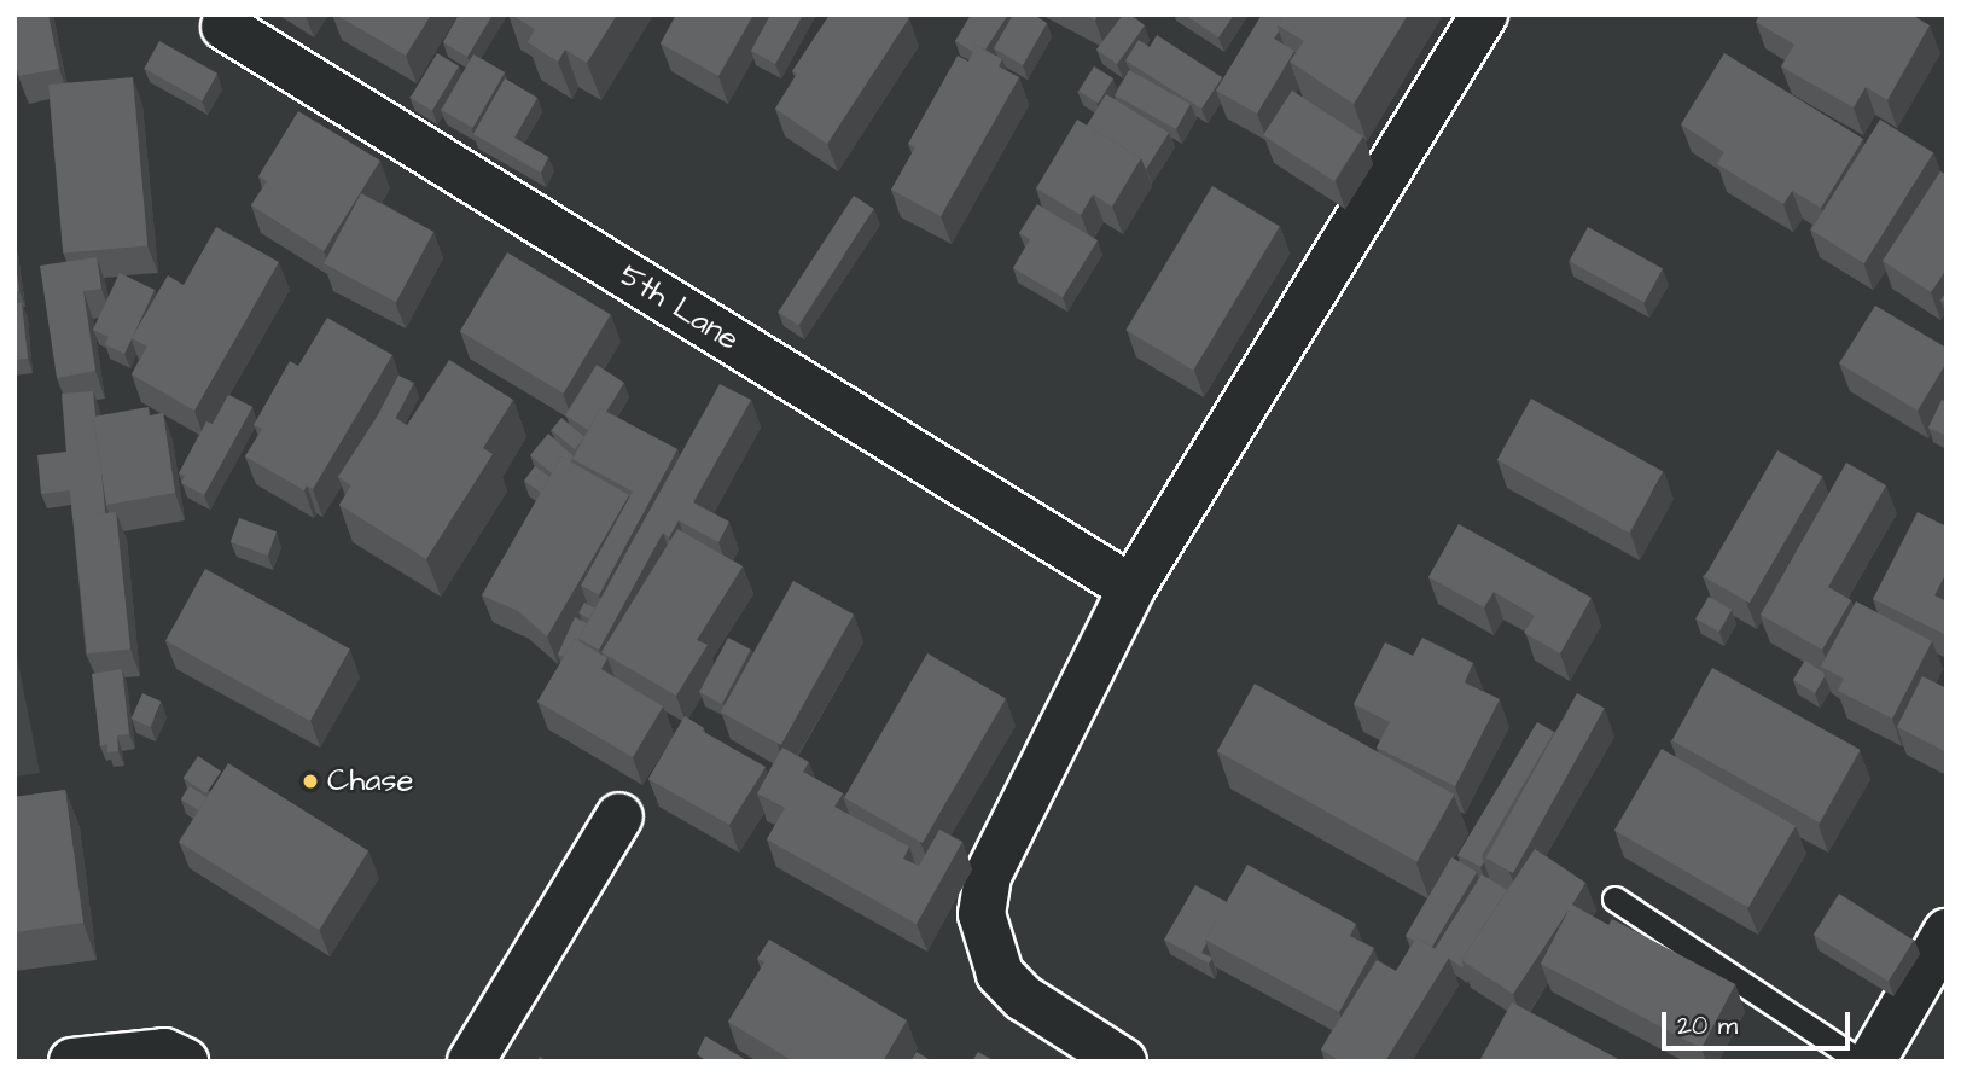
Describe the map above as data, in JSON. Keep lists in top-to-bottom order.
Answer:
{
  "streets": {
    "street": ["5th Lane"]
  },
  "places": ["Chase"],
  "scale_bar": "20 m"
}
